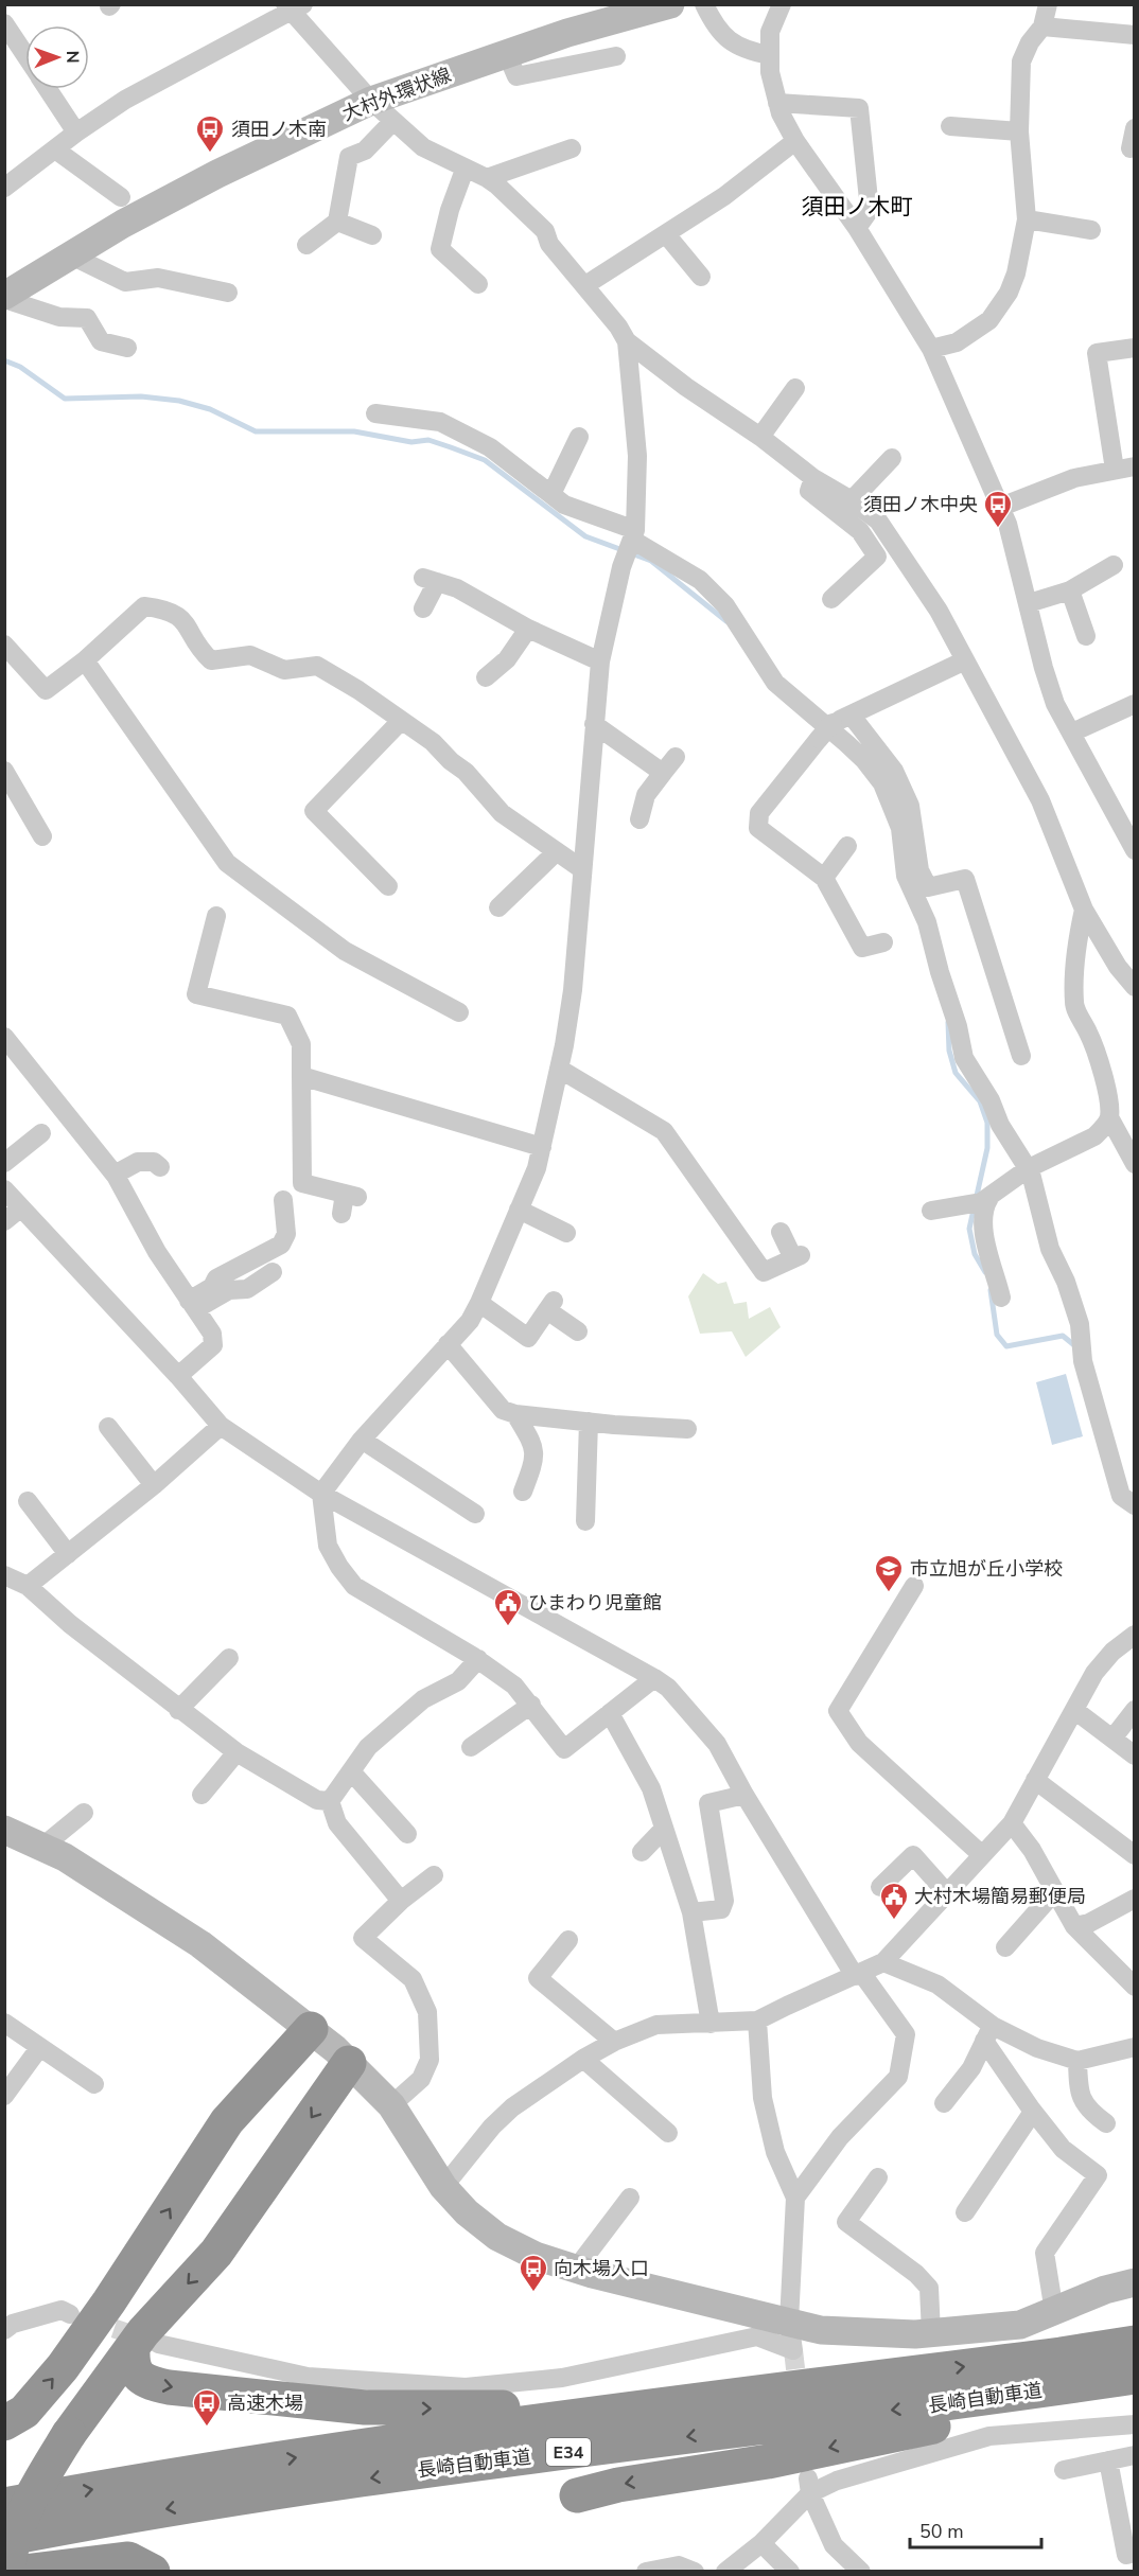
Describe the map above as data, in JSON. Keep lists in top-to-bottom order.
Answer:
{
  "streets": {
    "highway": ["長崎自動車道", "E34"],
    "street": ["大村外環状線"]
  },
  "districts": ["須田ノ木町"],
  "places": {
    "bus stop": [
      "須田ノ木南",
      "須田ノ木中央",
      "向木場入口",
      "高速木場"
    ],
    "school or university": ["市立旭が丘小学校"],
    "public building": ["ひまわり児童館", "大村木場簡易郵便局"]
  },
  "scale_bar": "50 m",
  "north": "right"
}
